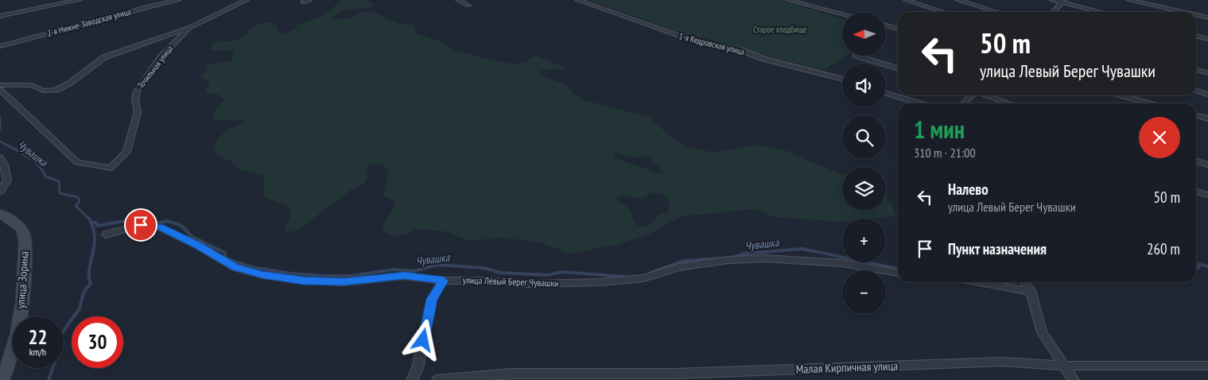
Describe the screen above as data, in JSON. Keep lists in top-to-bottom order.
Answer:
{
  "streets": {
    "main road": ["улица Зорина"],
    "street": [
      "2-я Нижне-Заводская улица",
      "1-я Кедровская улица",
      "Точильная улица",
      "улица Левый Берег Чувашки",
      "Малая Кирпичная улица"
    ]
  },
  "water": ["Чувашка"],
  "parks": ["Старое кладбище"],
  "north": "left",
  "page": {
    "map_buttons": ["+", "−"],
    "turn": ["50 m", "улица Левый Берег Чувашки"],
    "heading": ["1 мин", "310 m · 21:00"],
    "list": [
      {
        "name": "Налево",
        "note": "улица Левый Берег Чувашки",
        "value": "50 m"
      },
      {
        "name": "Пункт назначения",
        "value": "260 m"
      }
    ],
    "speed": "22 km/h",
    "limit": "30"
  }
}
